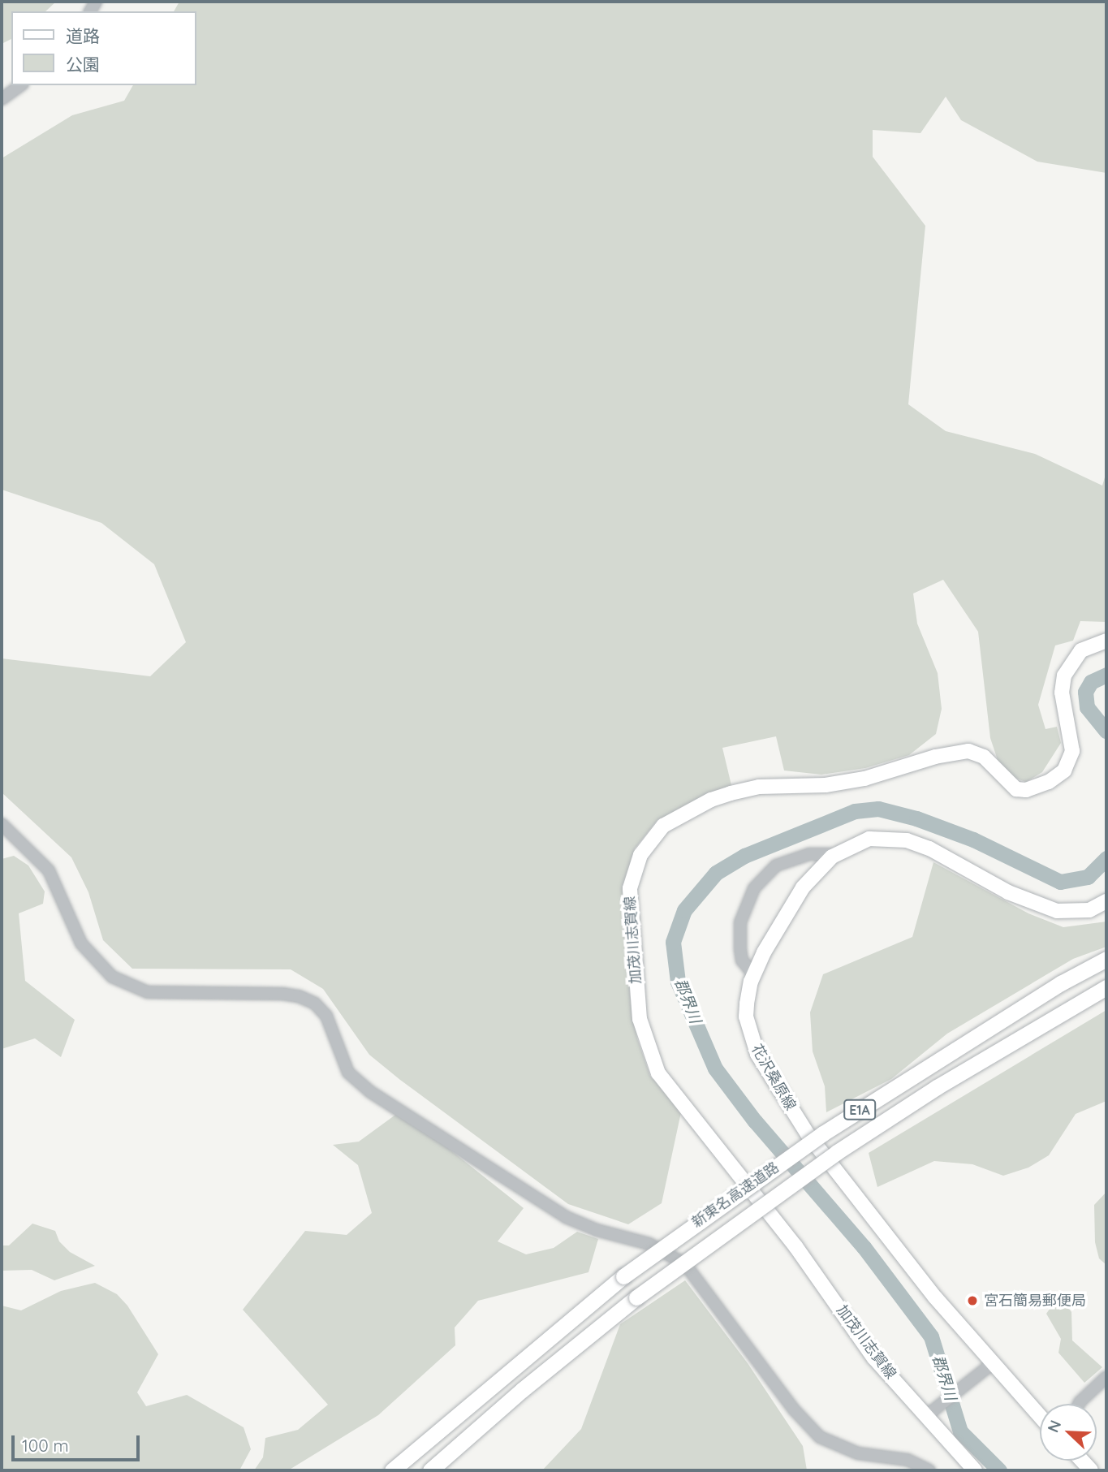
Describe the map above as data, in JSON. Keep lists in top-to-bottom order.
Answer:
{
  "streets": {
    "highway": ["E1A", "新東名高速道路"],
    "main road": ["加茂川志賀線", "花沢桑原線"]
  },
  "water": ["郡界川"],
  "places": ["宮石簡易郵便局"],
  "legend": ["道路", "公園"],
  "scale_bar": "100 m",
  "north": "top left"
}
